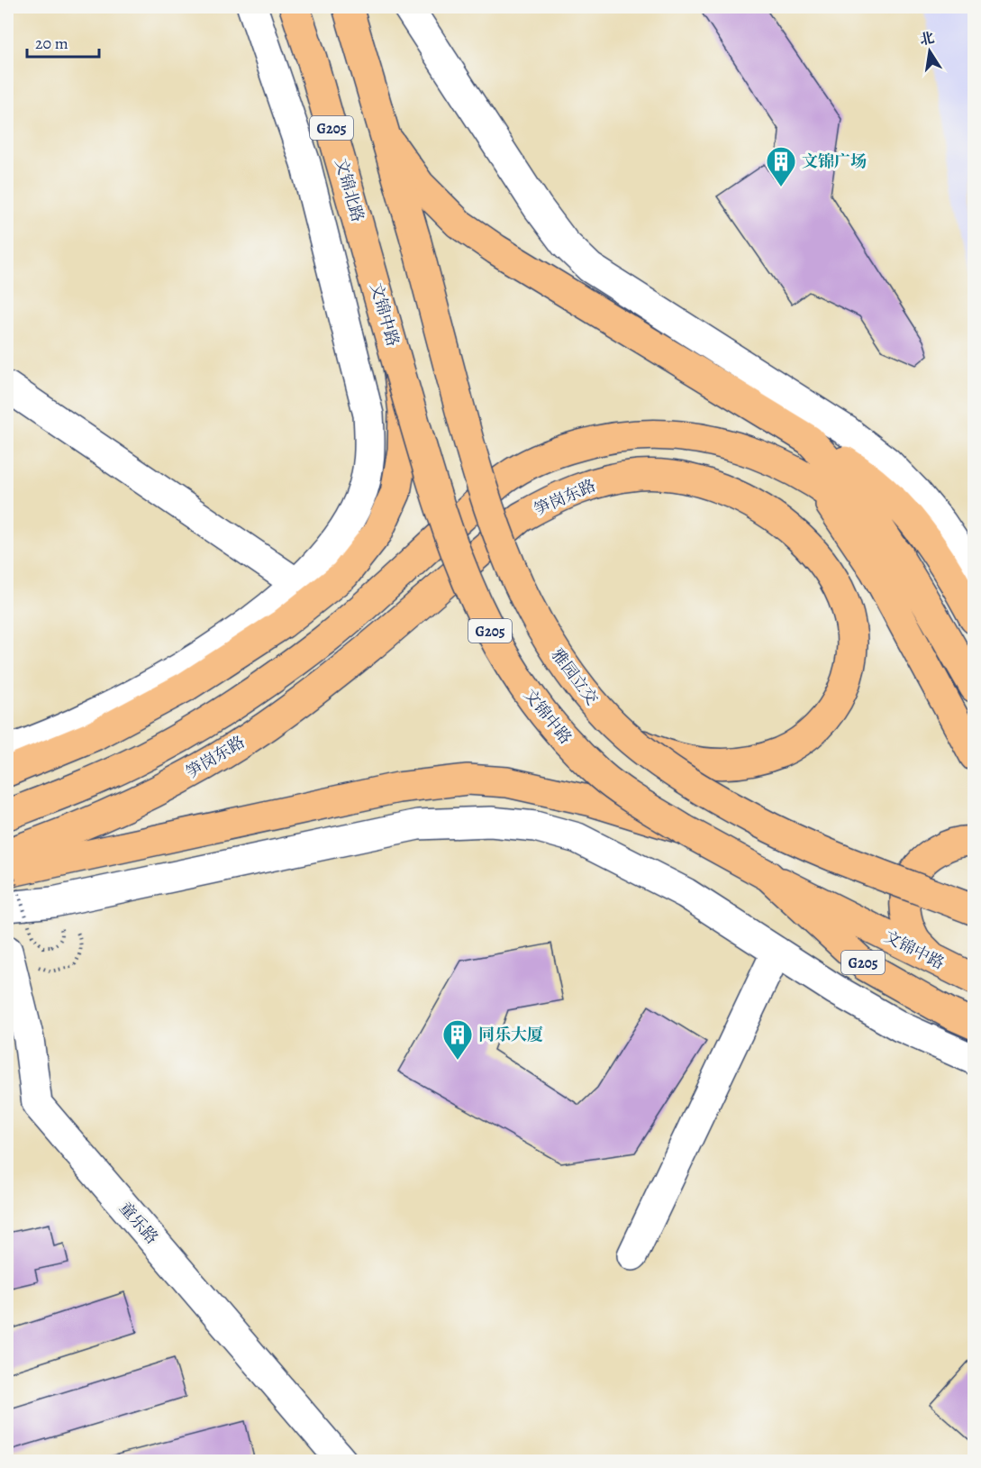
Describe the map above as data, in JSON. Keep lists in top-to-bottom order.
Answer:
{
  "streets": {
    "main road": [
      "G205",
      "文锦北路",
      "文锦中路",
      "笋岗东路",
      "雅园立交"
    ],
    "street": ["童乐路"]
  },
  "crossings": [
    ["G205", "文锦中路"],
    ["G205", "雅园立交"],
    ["文锦北路", "文锦中路"],
    ["笋岗东路", "雅园立交"]
  ],
  "places": {
    "building": ["文锦广场", "同乐大厦"]
  },
  "scale_bar": "20 m",
  "north": "top"
}
